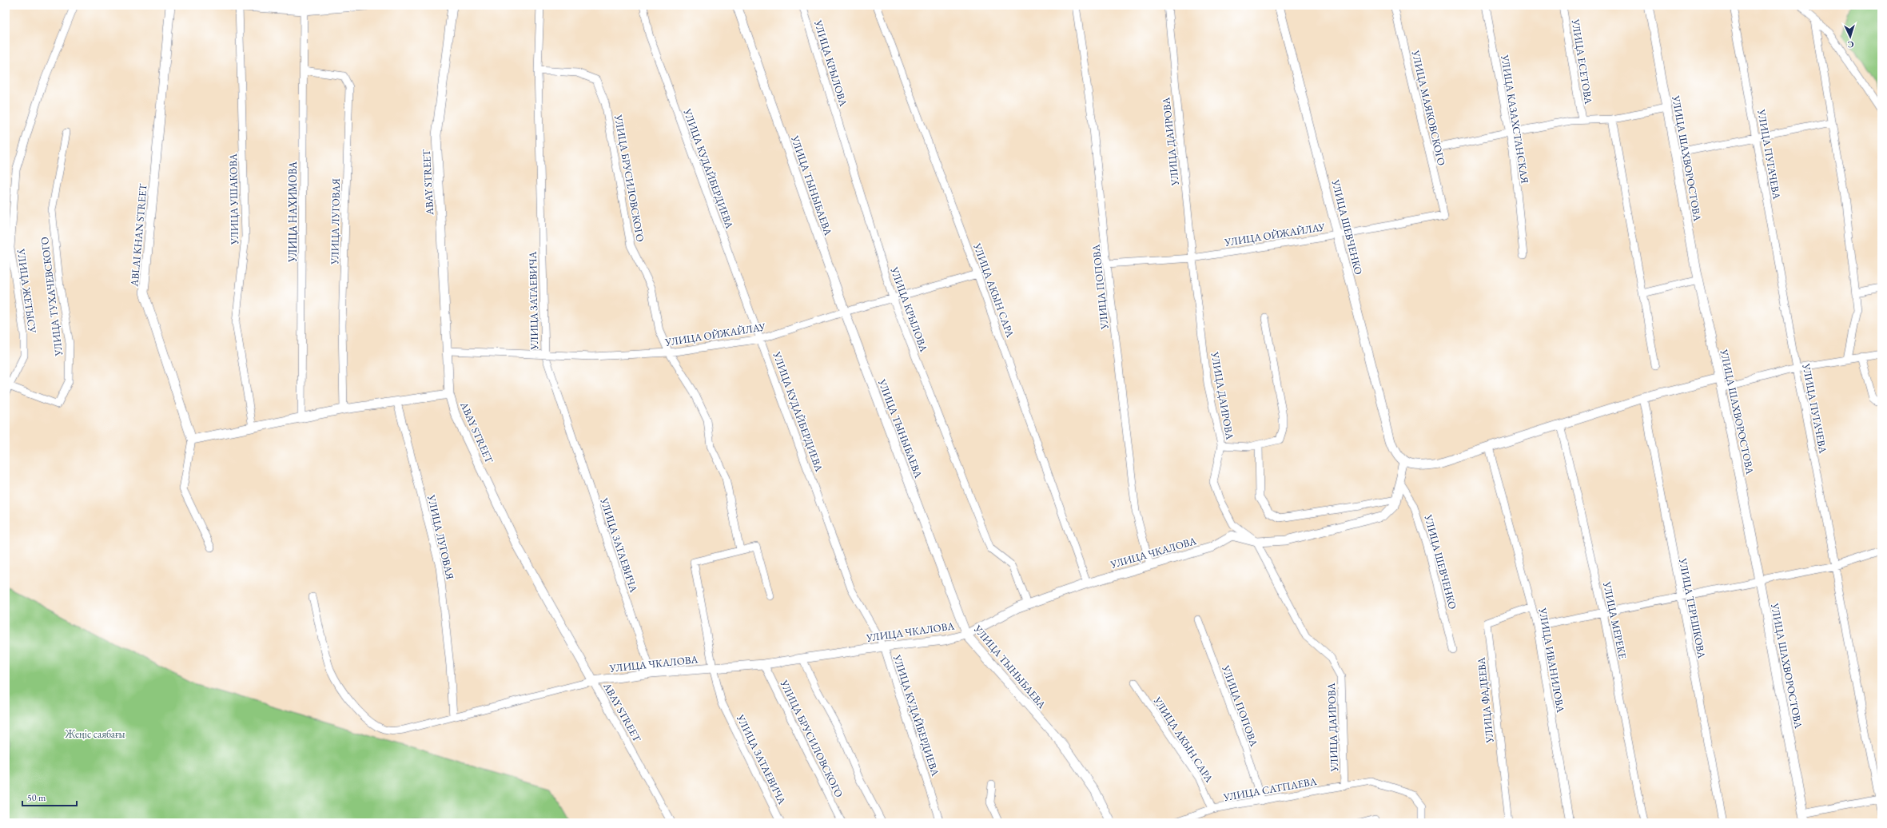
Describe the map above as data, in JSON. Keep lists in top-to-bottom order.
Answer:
{
  "streets": {
    "street": [
      "УЛИЦА ЕСЕТОВА",
      "УЛИЦА КРЫЛОВА",
      "УЛИЦА МАЯКОВСКОГО",
      "УЛИЦА КАЗАХСТАНСКАЯ",
      "УЛИЦА ДАИРОВА",
      "УЛИЦА ПУГАЧЕВА",
      "УЛИЦА ШАХВОРОСТОВА",
      "УЛИЦА КУДАЙБЕРДИЕВА",
      "УЛИЦА БРУСИЛОВСКОГО",
      "ABAY STREET",
      "УЛИЦА ТЫНЫБАЕВА",
      "УЛИЦА УШАКОВА",
      "УЛИЦА НАХИМОВА",
      "УЛИЦА ЛУГОВАЯ",
      "УЛИЦА ШЕВЧЕНКО",
      "УЛИЦА ОЙЖАЙЛАУ",
      "ABLAI KHAN STREET",
      "УЛИЦА ПОПОВА",
      "УЛИЦА АКЫН САРА",
      "УЛИЦА ЖЕТЫСУ",
      "УЛИЦА ТУХАЧЕВСКОГО",
      "УЛИЦА ЗАТАЕВИЧА",
      "УЛИЦА ЧКАЛОВА",
      "УЛИЦА ТЕРЕШКОВА",
      "УЛИЦА МЕРЕКЕ",
      "УЛИЦА ИВАНИЛОВА",
      "УЛИЦА ФАДЕЕВА",
      "УЛИЦА САТПАЕВА"
    ]
  },
  "crossings": [
    ["УЛИЦА КРЫЛОВА", "УЛИЦА ОЙЖАЙЛАУ"],
    ["УЛИЦА КРЫЛОВА", "УЛИЦА ЧКАЛОВА"],
    ["УЛИЦА МАЯКОВСКОГО", "УЛИЦА ОЙЖАЙЛАУ"],
    ["УЛИЦА ДАИРОВА", "УЛИЦА ОЙЖАЙЛАУ"],
    ["УЛИЦА ДАИРОВА", "УЛИЦА ЧКАЛОВА"],
    ["УЛИЦА ДАИРОВА", "УЛИЦА САТПАЕВА"],
    ["УЛИЦА КУДАЙБЕРДИЕВА", "УЛИЦА ОЙЖАЙЛАУ"],
    ["УЛИЦА КУДАЙБЕРДИЕВА", "УЛИЦА ЧКАЛОВА"],
    ["УЛИЦА БРУСИЛОВСКОГО", "УЛИЦА ОЙЖАЙЛАУ"],
    ["УЛИЦА БРУСИЛОВСКОГО", "УЛИЦА ЗАТАЕВИЧА"],
    ["УЛИЦА БРУСИЛОВСКОГО", "УЛИЦА ЧКАЛОВА"],
    ["ABAY STREET", "УЛИЦА ОЙЖАЙЛАУ"],
    ["ABAY STREET", "УЛИЦА ЧКАЛОВА"],
    ["УЛИЦА ТЫНЫБАЕВА", "УЛИЦА ОЙЖАЙЛАУ"],
    ["УЛИЦА ТЫНЫБАЕВА", "УЛИЦА ЧКАЛОВА"],
    ["УЛИЦА НАХИМОВА", "УЛИЦА ЛУГОВАЯ"],
    ["УЛИЦА ЛУГОВАЯ", "УЛИЦА ЧКАЛОВА"],
    ["УЛИЦА ШЕВЧЕНКО", "УЛИЦА ОЙЖАЙЛАУ"],
    ["УЛИЦА ШЕВЧЕНКО", "УЛИЦА ЧКАЛОВА"],
    ["УЛИЦА ОЙЖАЙЛАУ", "УЛИЦА ПОПОВА"],
    ["УЛИЦА ОЙЖАЙЛАУ", "УЛИЦА АКЫН САРА"],
    ["УЛИЦА ОЙЖАЙЛАУ", "УЛИЦА ЗАТАЕВИЧА"],
    ["УЛИЦА ПОПОВА", "УЛИЦА ЧКАЛОВА"],
    ["УЛИЦА ПОПОВА", "УЛИЦА САТПАЕВА"],
    ["УЛИЦА АКЫН САРА", "УЛИЦА ЧКАЛОВА"],
    ["УЛИЦА АКЫН САРА", "УЛИЦА САТПАЕВА"],
    ["УЛИЦА ЖЕТЫСУ", "УЛИЦА ТУХАЧЕВСКОГО"],
    ["УЛИЦА ЗАТАЕВИЧА", "УЛИЦА ЧКАЛОВА"],
    ["УЛИЦА ИВАНИЛОВА", "УЛИЦА ФАДЕЕВА"]
  ],
  "parks": ["Жеңіс саябағы"],
  "scale_bar": "50 m",
  "north": "bottom"
}
